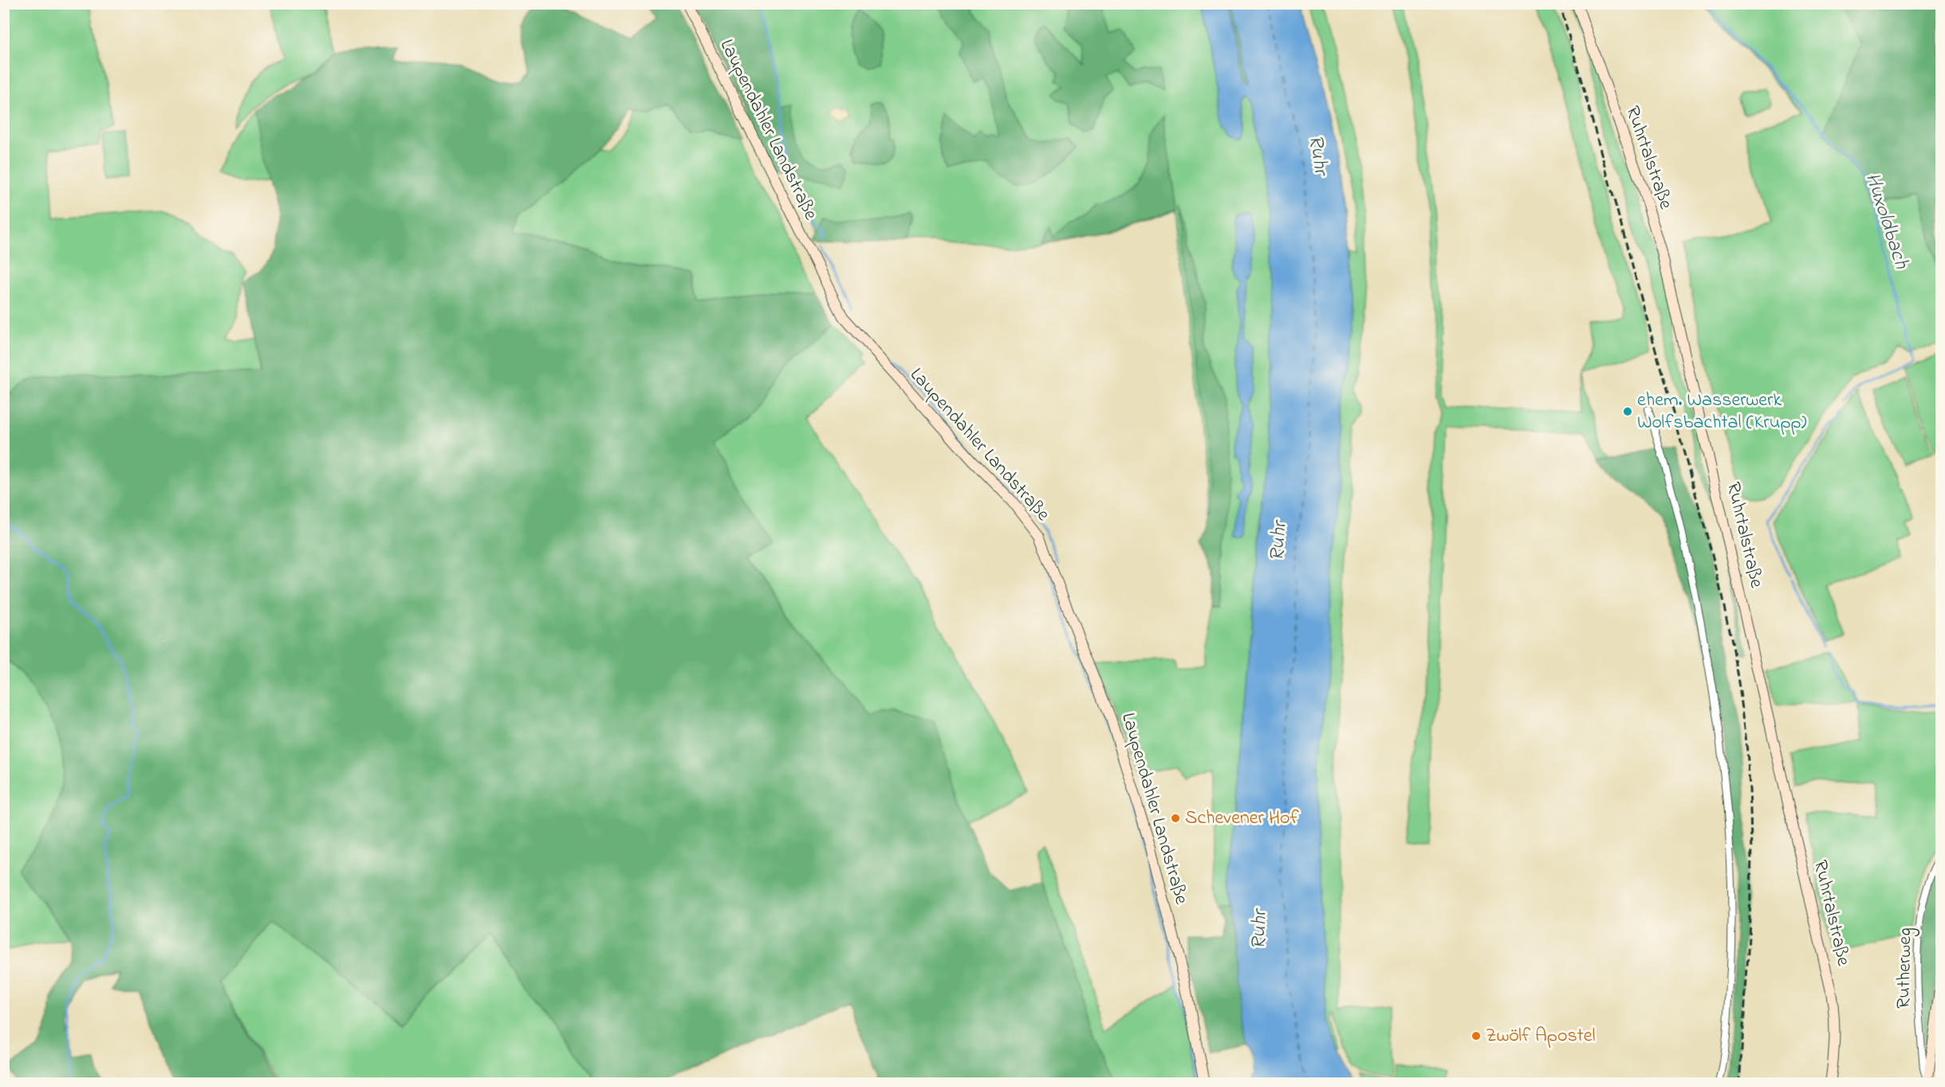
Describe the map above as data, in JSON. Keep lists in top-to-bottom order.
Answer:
{
  "streets": {
    "main road": ["Laupendahler Landstraße", "Ruhrtalstraße"],
    "street": ["Rutherweg"]
  },
  "water": ["Ruhr", "Huxoldbach"],
  "places": ["ehem. Wasserwerk Wolfsbachtal (Krupp)", "Schevener Hof", "Zwölf Apostel"]
}
